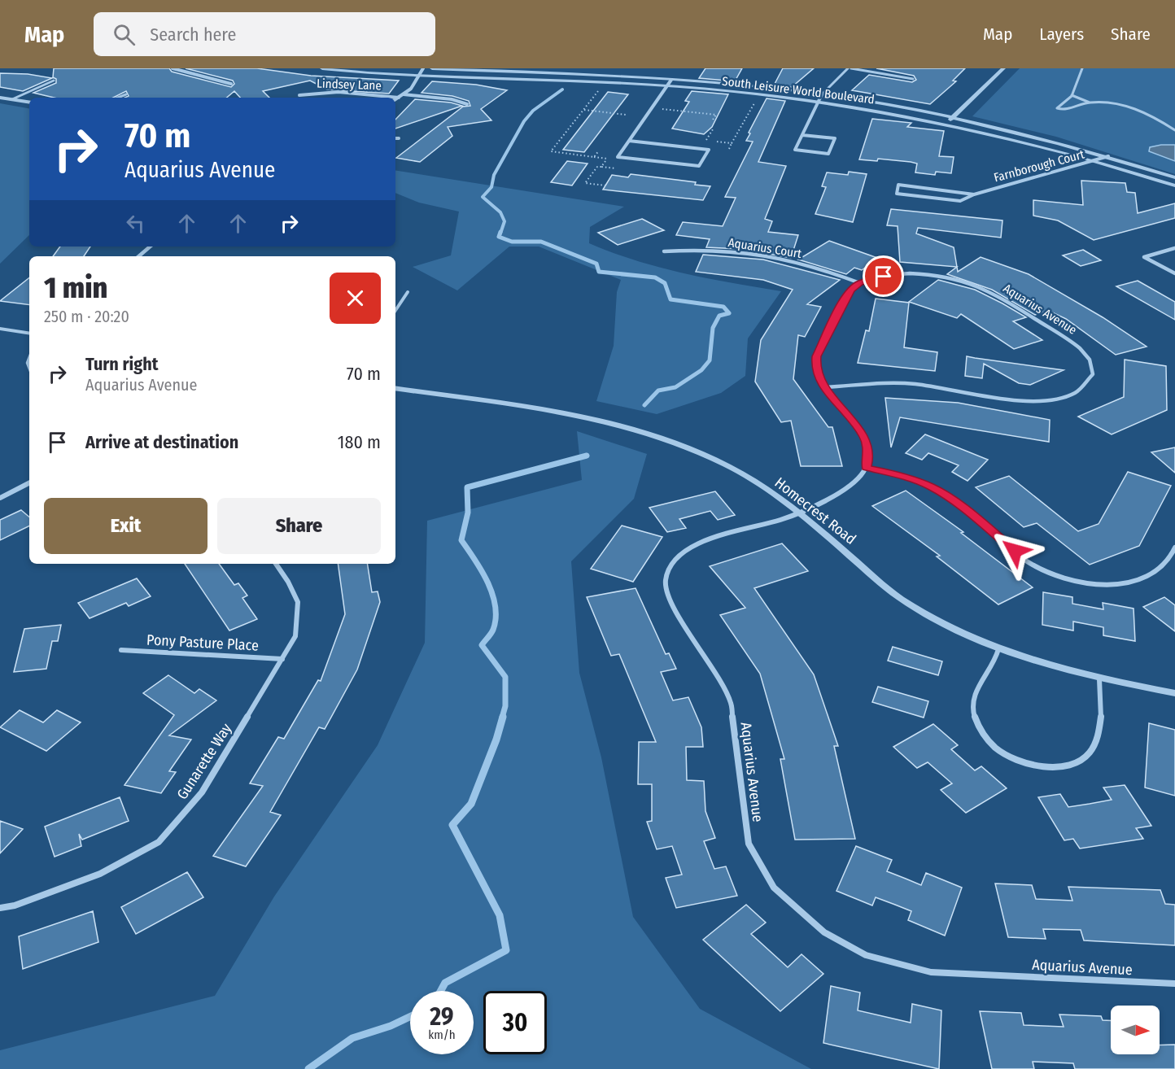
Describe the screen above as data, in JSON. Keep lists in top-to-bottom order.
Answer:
{
  "streets": {
    "street": [
      "Lindsey Lane",
      "South Leisure World Boulevard",
      "Farnborough Court",
      "Aquarius Court",
      "Aquarius Avenue",
      "Homecrest Road",
      "Pony Pasture Place",
      "Gunarette Way"
    ]
  },
  "crossings": [
    ["South Leisure World Boulevard", "Farnborough Court"],
    ["Aquarius Court", "Aquarius Avenue"],
    ["Aquarius Avenue", "Homecrest Road"],
    ["Pony Pasture Place", "Gunarette Way"]
  ],
  "north": "right",
  "page": {
    "header": "Map",
    "search": "Search here",
    "nav": ["Map", "Layers", "Share"],
    "turn": ["70 m", "Aquarius Avenue"],
    "heading": ["1 min", "250 m · 20:20"],
    "list": [
      {
        "name": "Turn right",
        "note": "Aquarius Avenue",
        "value": "70 m"
      },
      {
        "name": "Arrive at destination",
        "value": "180 m"
      }
    ],
    "buttons": ["Exit", "Share"],
    "speed": "29 km/h",
    "limit": "30"
  }
}
